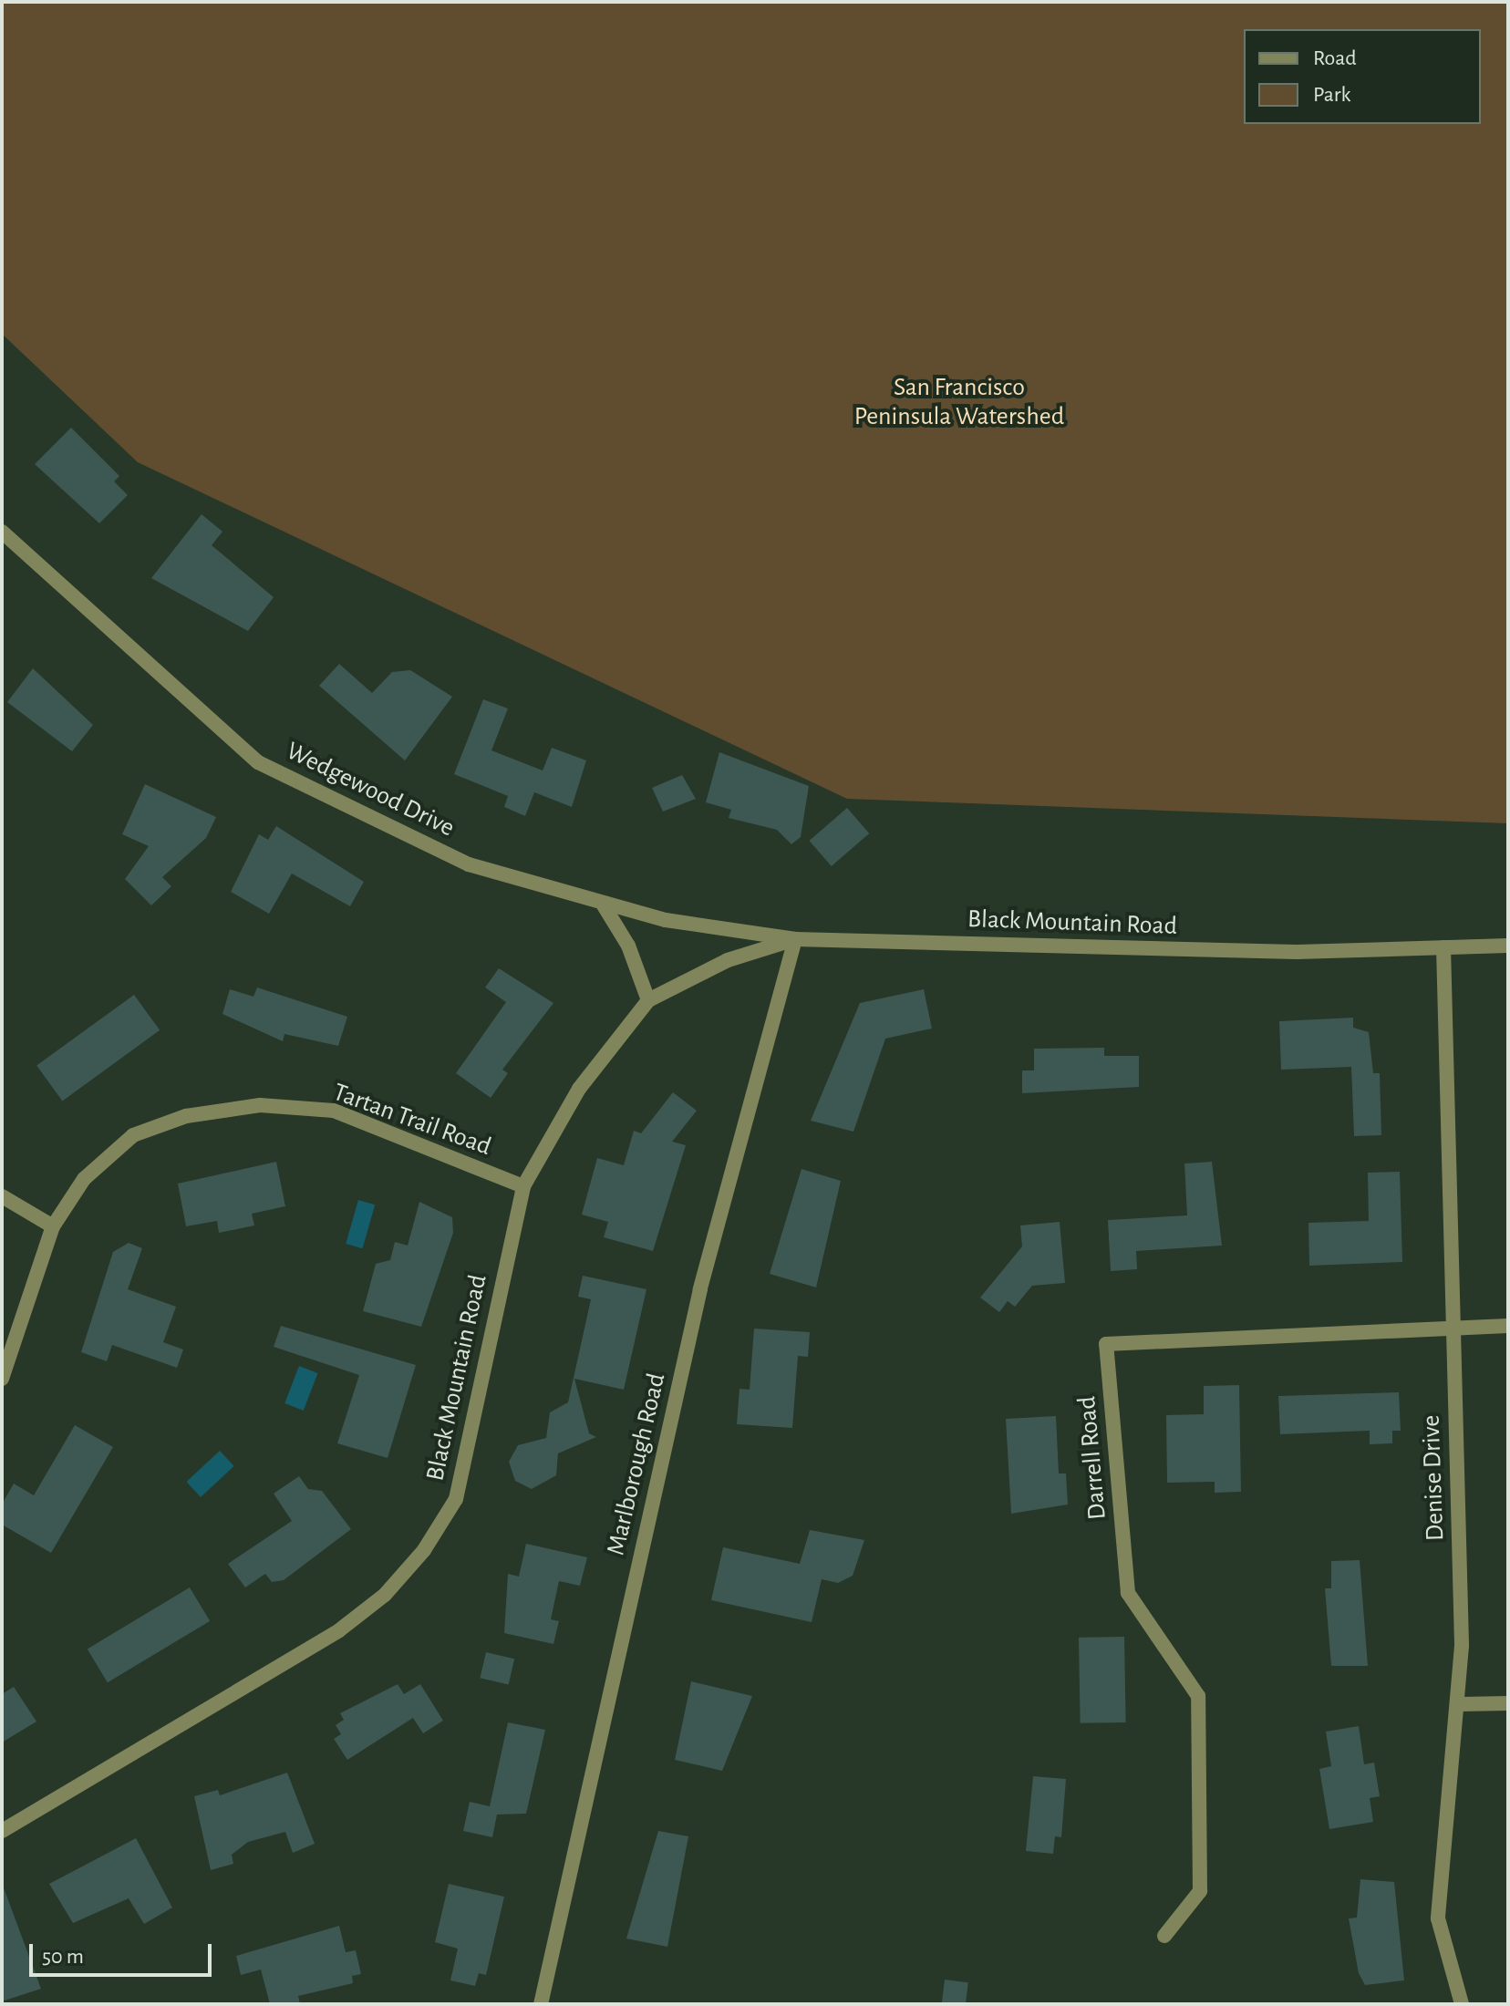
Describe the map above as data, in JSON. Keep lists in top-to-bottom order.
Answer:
{
  "streets": {
    "street": [
      "Wedgewood Drive",
      "Black Mountain Road",
      "Tartan Trail Road",
      "Darrell Road",
      "Marlborough Road",
      "Denise Drive"
    ]
  },
  "crossings": [
    ["Wedgewood Drive", "Black Mountain Road"],
    ["Wedgewood Drive", "Marlborough Road"],
    ["Black Mountain Road", "Tartan Trail Road"],
    ["Black Mountain Road", "Marlborough Road"],
    ["Black Mountain Road", "Denise Drive"],
    ["Darrell Road", "Denise Drive"]
  ],
  "parks": ["San Francisco Peninsula Watershed"],
  "legend": ["Road", "Park"],
  "scale_bar": "50 m"
}
